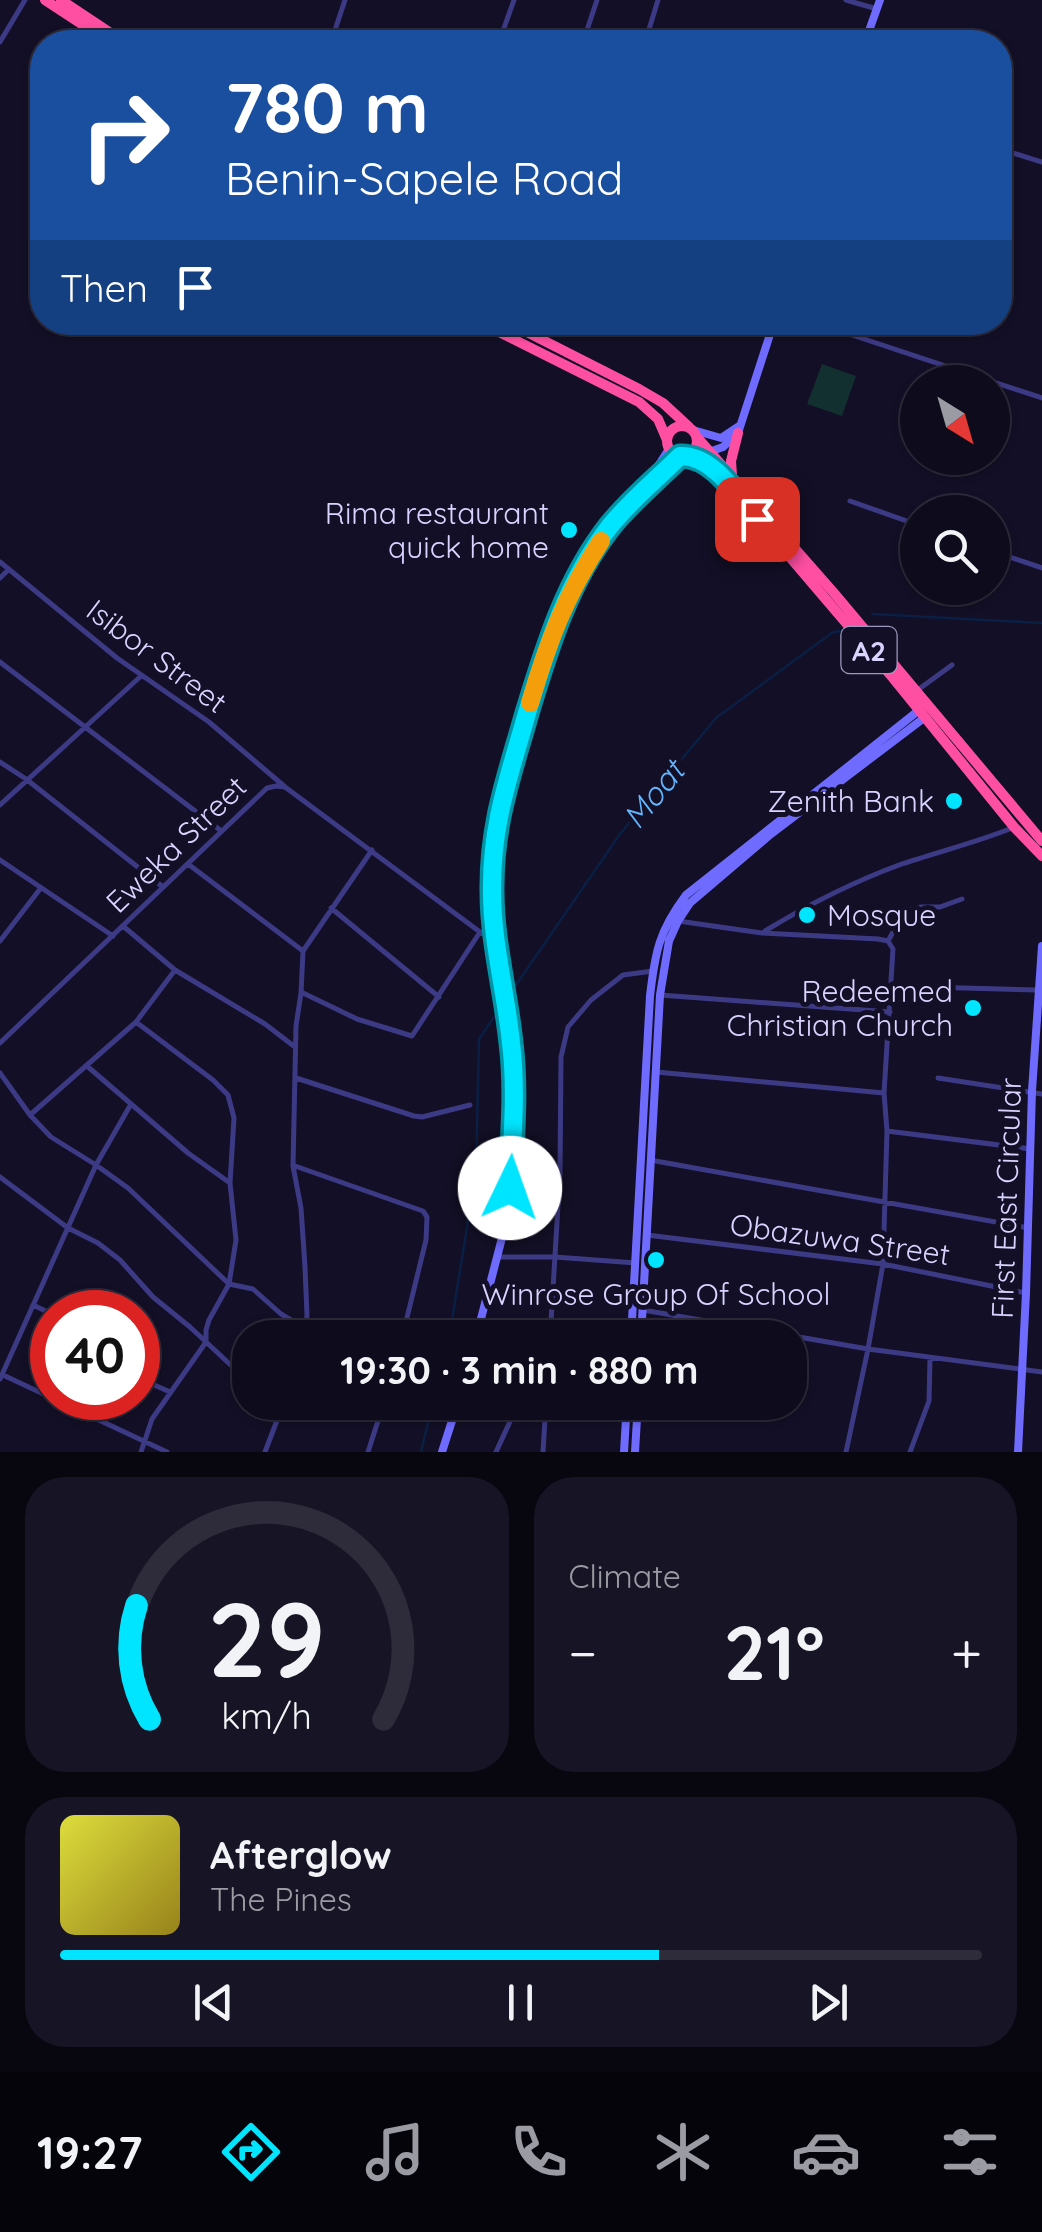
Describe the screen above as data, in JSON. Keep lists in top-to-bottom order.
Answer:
{
  "streets": {
    "highway": ["A2"],
    "street": [
      "Isibor Street",
      "Eweka Street",
      "First East Circular",
      "Obazuwa Street"
    ]
  },
  "crossings": [
    ["Isibor Street", "Eweka Street"],
    ["First East Circular", "Obazuwa Street"]
  ],
  "water": ["Moat"],
  "places": [
    "Rima restaurant quick home",
    "Zenith Bank",
    "Mosque",
    "Redeemed Christian Church",
    "Winrose Group Of School"
  ],
  "north": "bottom right",
  "page": {
    "turn": ["780 m", "Benin-Sapele Road"],
    "then": "Then",
    "limit": "40",
    "trip": "19:30 · 3 min · 880 m",
    "tile": "Climate",
    "heat": ["−", "21°", "+"],
    "song": ["Afterglow", "The Pines"],
    "tabs": "19:27",
    "gauge": ["29", "km/h"]
  }
}
